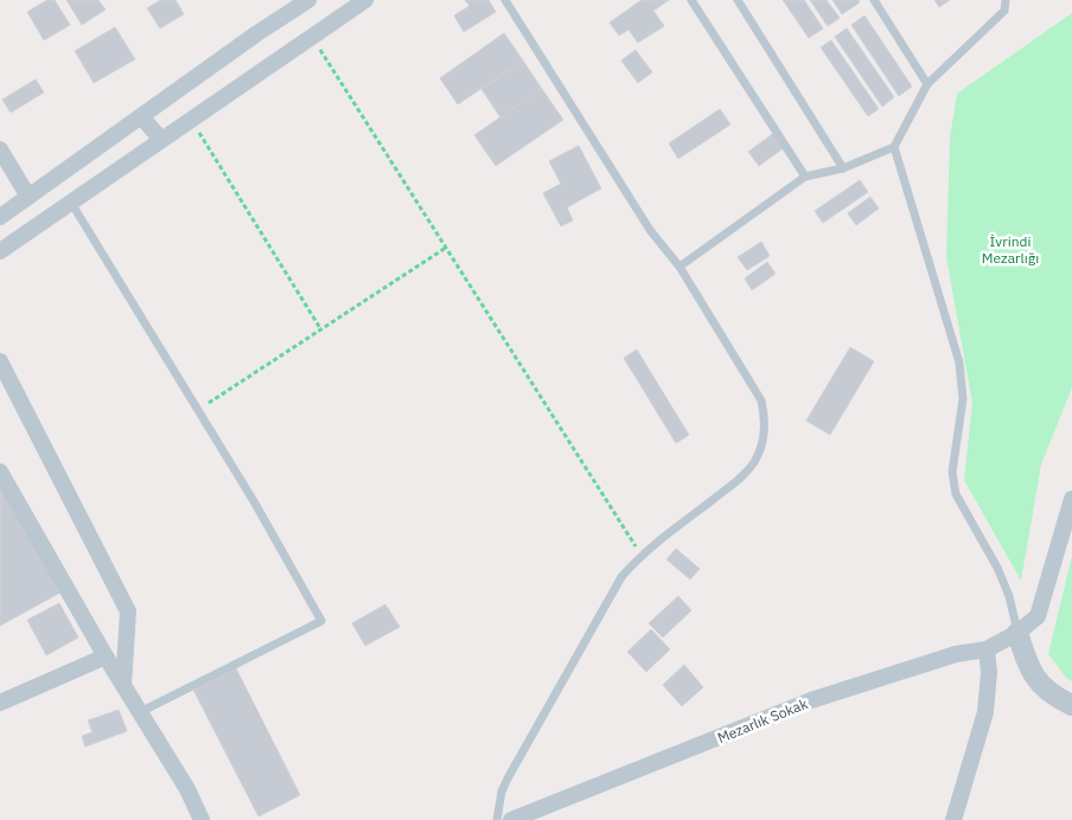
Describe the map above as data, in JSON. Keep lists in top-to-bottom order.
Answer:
{
  "streets": {
    "street": ["Mezarlık Sokak"]
  },
  "parks": ["İvrindi Mezarlığı"]
}
